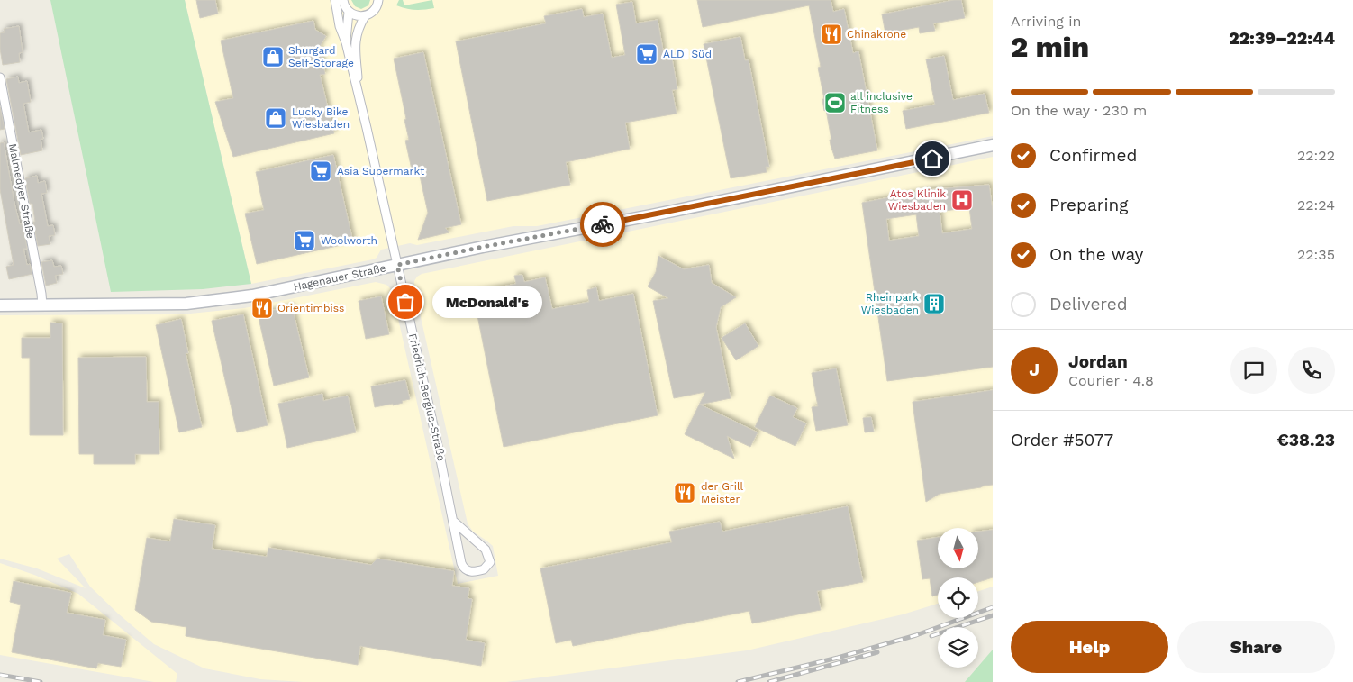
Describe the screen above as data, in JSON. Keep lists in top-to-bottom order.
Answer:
{
  "streets": {
    "street": ["Malmedyer Straße", "Hagenauer Straße", "Friedrich-Bergius-Straße"]
  },
  "crossings": [
    ["Malmedyer Straße", "Hagenauer Straße"],
    ["Hagenauer Straße", "Friedrich-Bergius-Straße"]
  ],
  "places": {
    "restaurant": ["Chinakrone", "Orientimbiss", "der Grill Meister"],
    "supermarket": ["ALDI Süd", "Asia Supermarkt", "Woolworth"],
    "shop": ["Shurgard Self-Storage", "Lucky Bike Wiesbaden"],
    "sports": ["all inclusive Fitness"],
    "hospital": ["Atos Klinik Wiesbaden"],
    "other": ["McDonald's"],
    "building": ["Rheinpark Wiesbaden"]
  },
  "north": "bottom",
  "page": {
    "heading": ["2 min", "Arriving in", "22:39–22:44"],
    "panel": [
      "Jordan",
      "Courier · 4.8",
      "Order #5077",
      "€38.23"
    ],
    "bar": "On the way · 230 m",
    "list": [
      ["Confirmed", "22:22"],
      ["Preparing", "22:24"],
      ["On the way", "22:35"],
      "Delivered"
    ],
    "bubble": "McDonald's",
    "round": "J",
    "buttons": ["Help", "Share"]
  }
}
